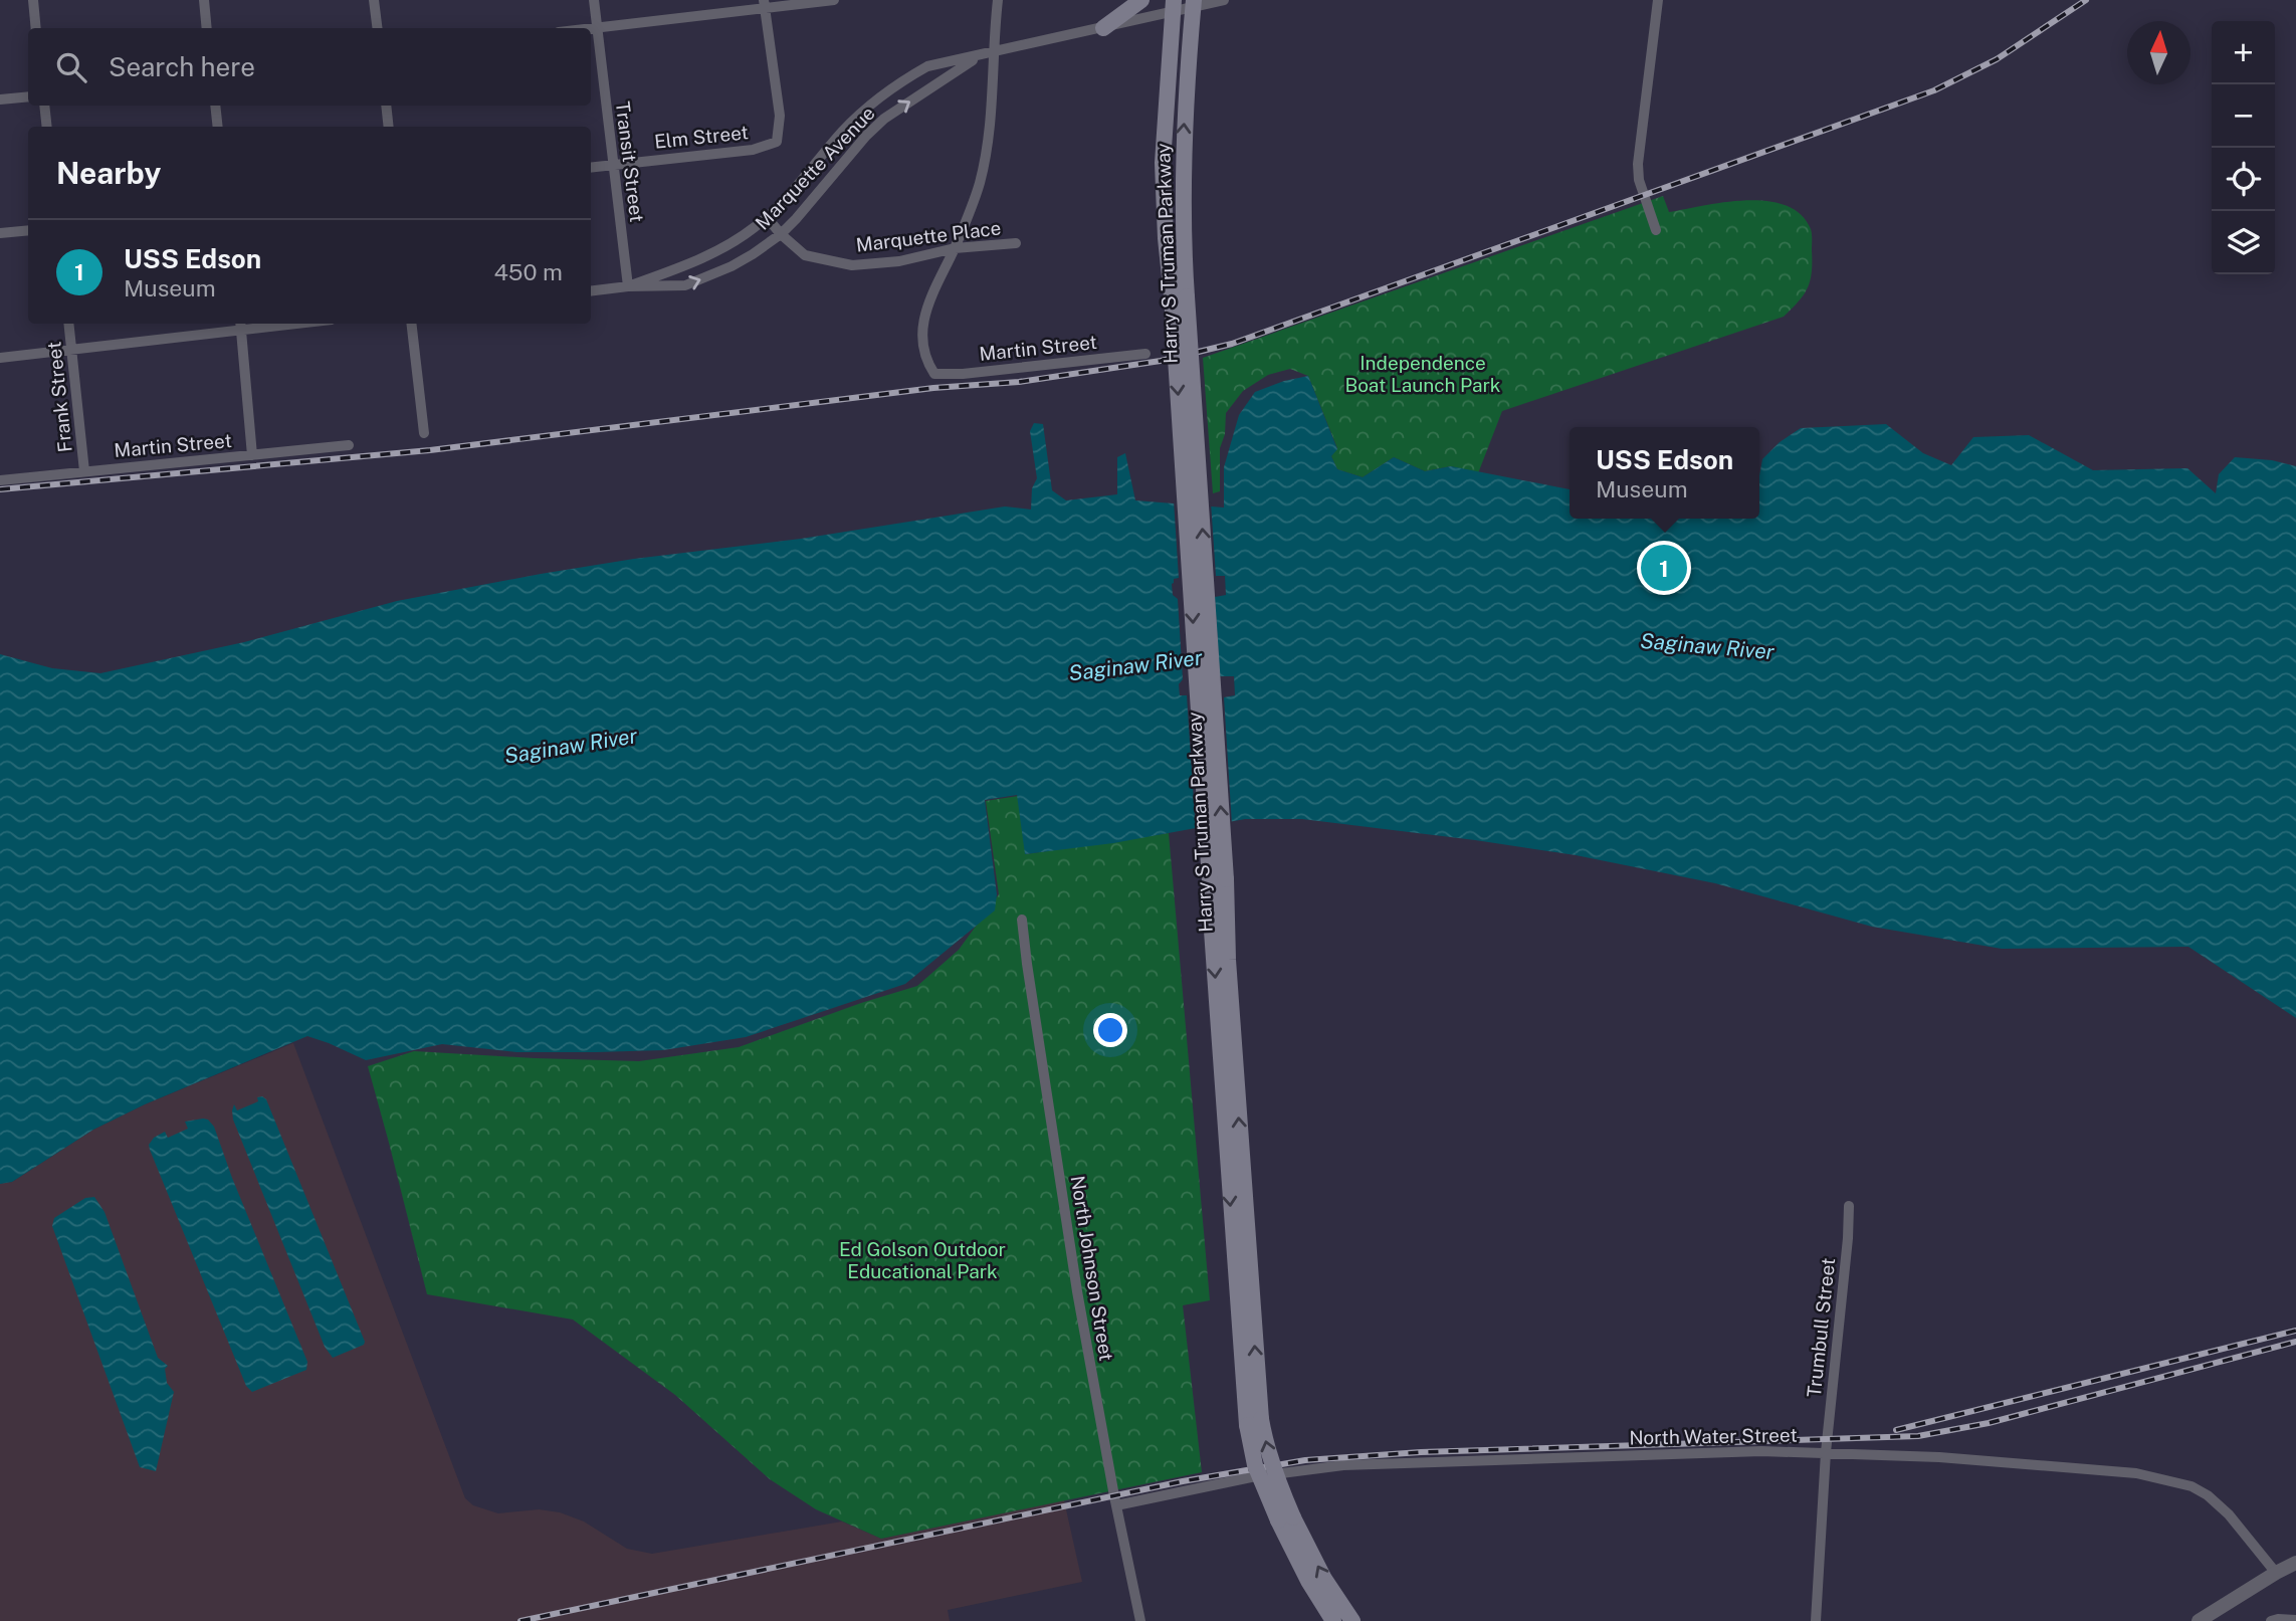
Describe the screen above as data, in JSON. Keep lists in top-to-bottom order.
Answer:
{
  "streets": {
    "main road": ["Harry S Truman Parkway"],
    "street": [
      "Elm Street",
      "Transit Street",
      "Marquette Avenue",
      "Marquette Place",
      "Martin Street",
      "Frank Street",
      "North Johnson Street",
      "Trumbull Street",
      "North Water Street"
    ]
  },
  "crossings": [
    ["Elm Street", "Transit Street"],
    ["Transit Street", "Marquette Avenue"],
    ["Marquette Avenue", "Marquette Place"],
    ["Marquette Avenue", "Harry S Truman Parkway"],
    ["Marquette Place", "Martin Street"],
    ["Martin Street", "Frank Street"],
    ["North Johnson Street", "North Water Street"],
    ["Trumbull Street", "North Water Street"]
  ],
  "water": ["Saginaw River"],
  "parks": ["Independence Boat Launch Park", "Ed Golson Outdoor Educational Park"],
  "north": "top",
  "page": {
    "map_buttons": ["+", "−"],
    "search": "Search here",
    "heading": "Nearby",
    "list": [
      {
        "mark": "1",
        "name": "USS Edson",
        "note": "Museum",
        "value": "450 m"
      }
    ],
    "popup": ["USS Edson", "Museum"],
    "pins": "1"
  }
}
